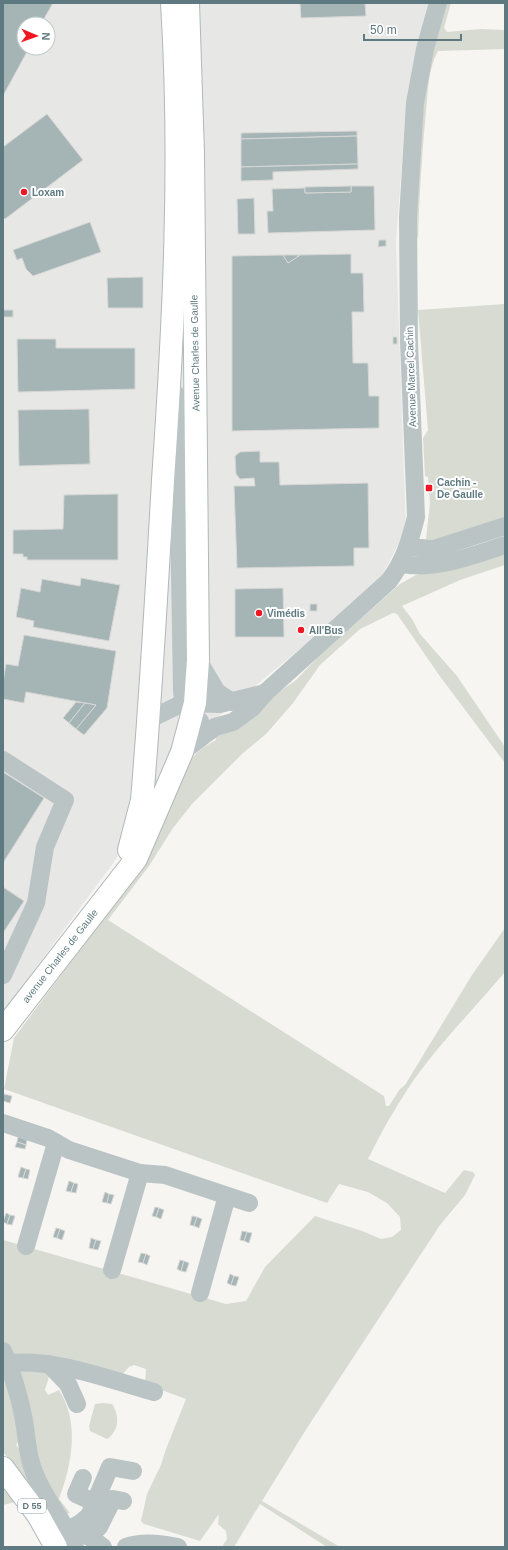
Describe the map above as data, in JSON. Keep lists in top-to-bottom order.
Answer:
{
  "streets": {
    "main road": ["Avenue Charles de Gaulle", "avenue Charles de Gaulle", "D 55"],
    "street": ["Avenue Marcel Cachin"]
  },
  "crossings": [
    ["Avenue Charles de Gaulle", "Avenue Marcel Cachin"],
    ["Avenue Charles de Gaulle", "avenue Charles de Gaulle"],
    ["Avenue Marcel Cachin", "avenue Charles de Gaulle"]
  ],
  "places": {
    "other": ["Loxam", "Vimédis", "All'Bus"],
    "transit": ["Cachin - De Gaulle"]
  },
  "scale_bar": "50 m",
  "north": "right"
}
